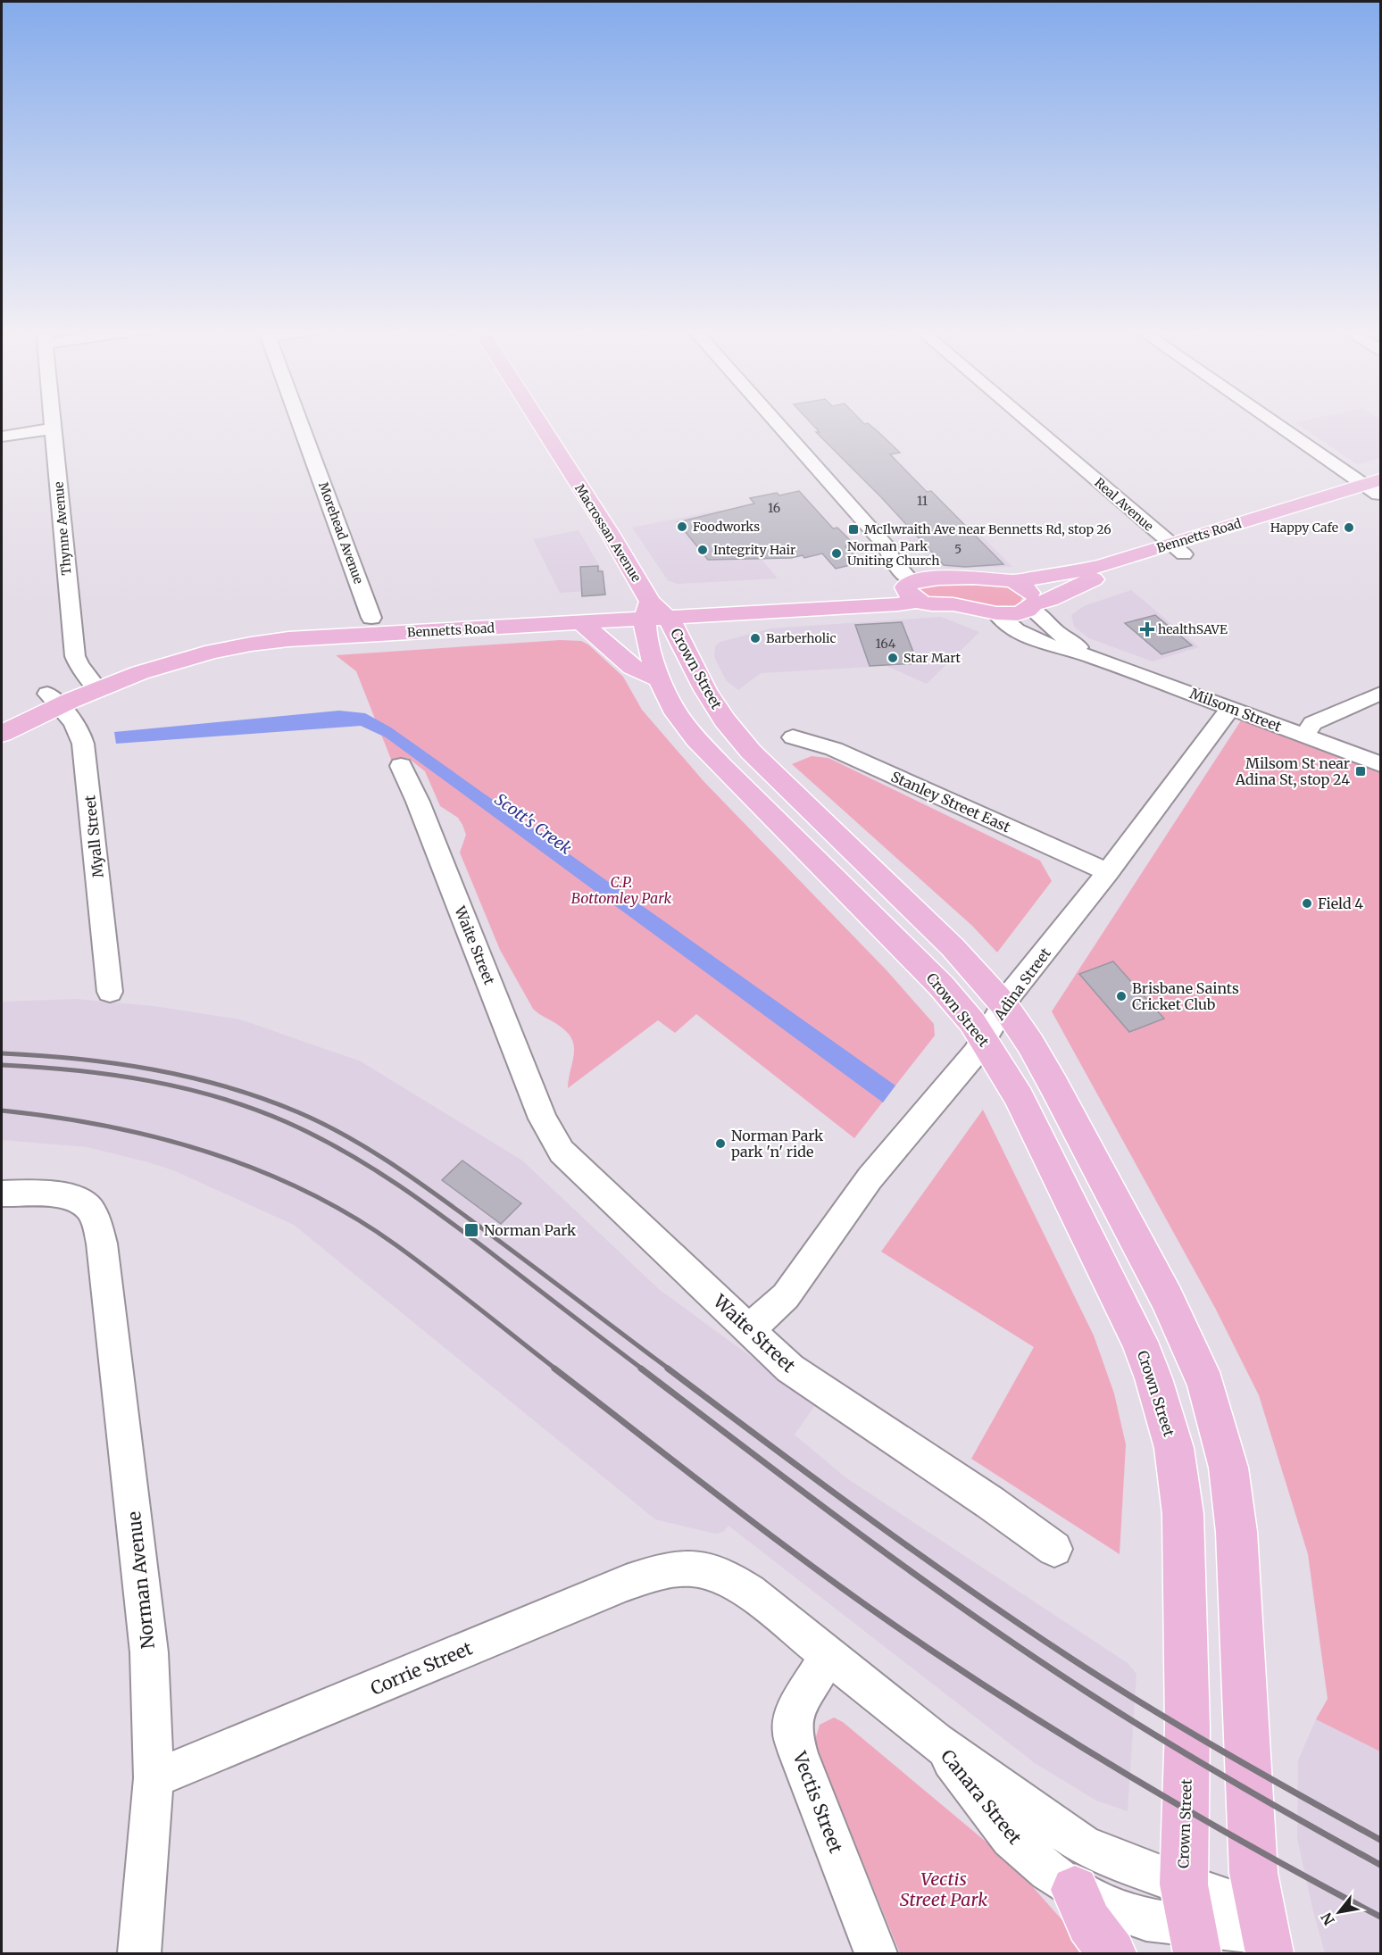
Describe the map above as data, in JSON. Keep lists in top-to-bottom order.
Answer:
{
  "streets": {
    "main road": ["Macrossan Avenue", "Bennetts Road", "Crown Street"],
    "street": [
      "Real Avenue",
      "Thynne Avenue",
      "Morehead Avenue",
      "Milsom Street",
      "Stanley Street East",
      "Myall Street",
      "Waite Street",
      "Adina Street",
      "Norman Avenue",
      "Corrie Street",
      "Canara Street",
      "Vectis Street"
    ]
  },
  "crossings": [
    ["Real Avenue", "Bennetts Road"],
    ["Thynne Avenue", "Bennetts Road"],
    ["Morehead Avenue", "Bennetts Road"],
    ["Macrossan Avenue", "Bennetts Road"],
    ["Macrossan Avenue", "Crown Street"],
    ["Bennetts Road", "Crown Street"],
    ["Bennetts Road", "Milsom Street"],
    ["Bennetts Road", "Myall Street"],
    ["Crown Street", "Adina Street"],
    ["Crown Street", "Canara Street"],
    ["Milsom Street", "Adina Street"],
    ["Stanley Street East", "Adina Street"],
    ["Waite Street", "Adina Street"],
    ["Norman Avenue", "Corrie Street"],
    ["Corrie Street", "Canara Street"],
    ["Canara Street", "Vectis Street"]
  ],
  "water": ["Scott's Creek"],
  "parks": ["C.P. Bottomley Park", "Vectis Street Park"],
  "places": {
    "other": [
      "Foodworks",
      "Happy Cafe",
      "Integrity Hair",
      "Norman Park Uniting Church",
      "Barberholic",
      "Star Mart",
      "Field 4",
      "Brisbane Saints Cricket Club",
      "Norman Park park 'n' ride"
    ],
    "transit": ["McIlwraith Ave near Bennetts Rd, stop 26", "Milsom St near Adina St, stop 24", "Norman Park"],
    "health": ["healthSAVE"]
  },
  "house_numbers": [
    "11",
    "16",
    "5",
    "164"
  ],
  "north": "bottom left"
}
